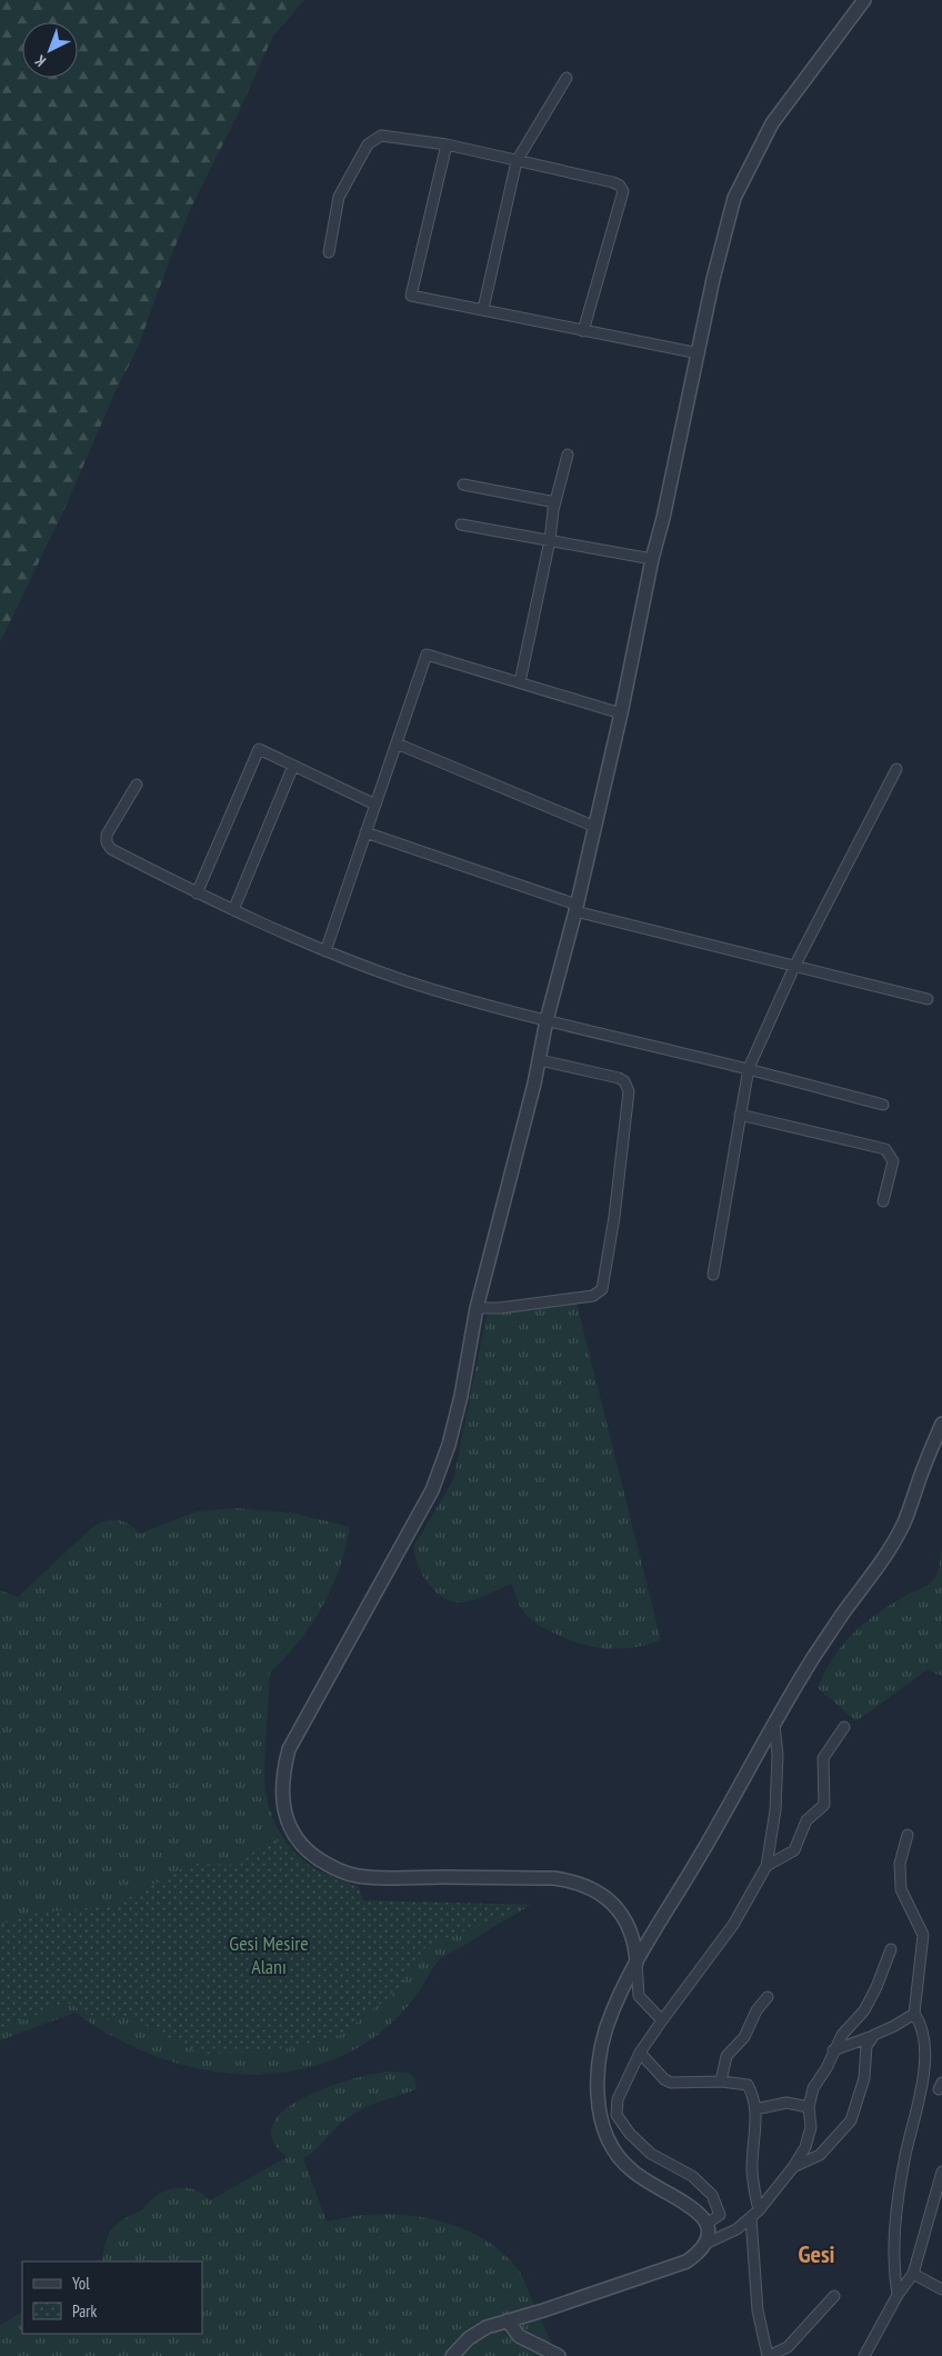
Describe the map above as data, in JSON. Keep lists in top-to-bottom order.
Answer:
{
  "districts": ["Gesi"],
  "parks": ["Gesi Mesire Alanı"],
  "legend": ["Yol", "Park"],
  "north": "bottom left"
}
